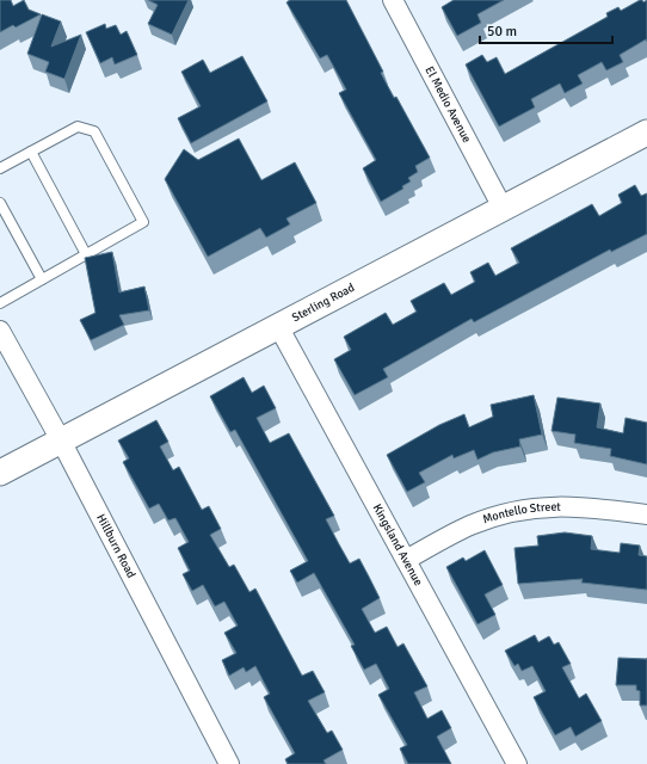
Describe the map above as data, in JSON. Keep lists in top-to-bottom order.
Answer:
{
  "streets": {
    "street": [
      "El Medio Avenue",
      "Sterling Road",
      "Montello Street",
      "Kingsland Avenue",
      "Hillburn Road"
    ]
  },
  "crossings": [
    ["El Medio Avenue", "Sterling Road"],
    ["Sterling Road", "Kingsland Avenue"],
    ["Sterling Road", "Hillburn Road"],
    ["Montello Street", "Kingsland Avenue"]
  ],
  "scale_bar": "50 m"
}
